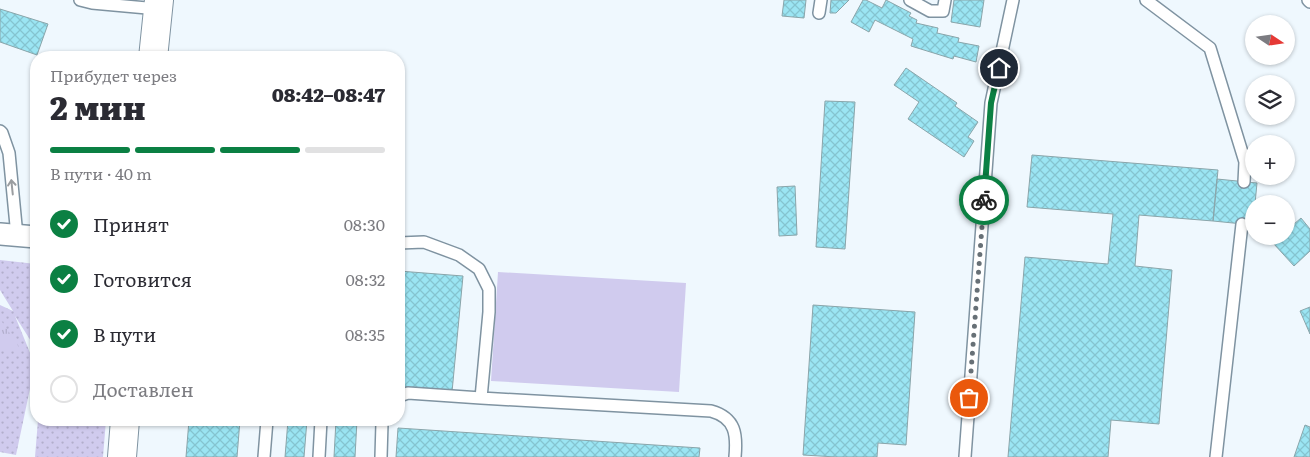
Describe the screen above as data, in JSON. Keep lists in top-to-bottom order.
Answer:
{
  "north": "right",
  "page": {
    "map_buttons": ["+", "−"],
    "heading": ["2 мин", "Прибудет через", "08:42–08:47"],
    "bar": "В пути · 40 m",
    "list": [
      ["Принят", "08:30"],
      ["Готовится", "08:32"],
      ["В пути", "08:35"],
      "Доставлен"
    ]
  }
}
